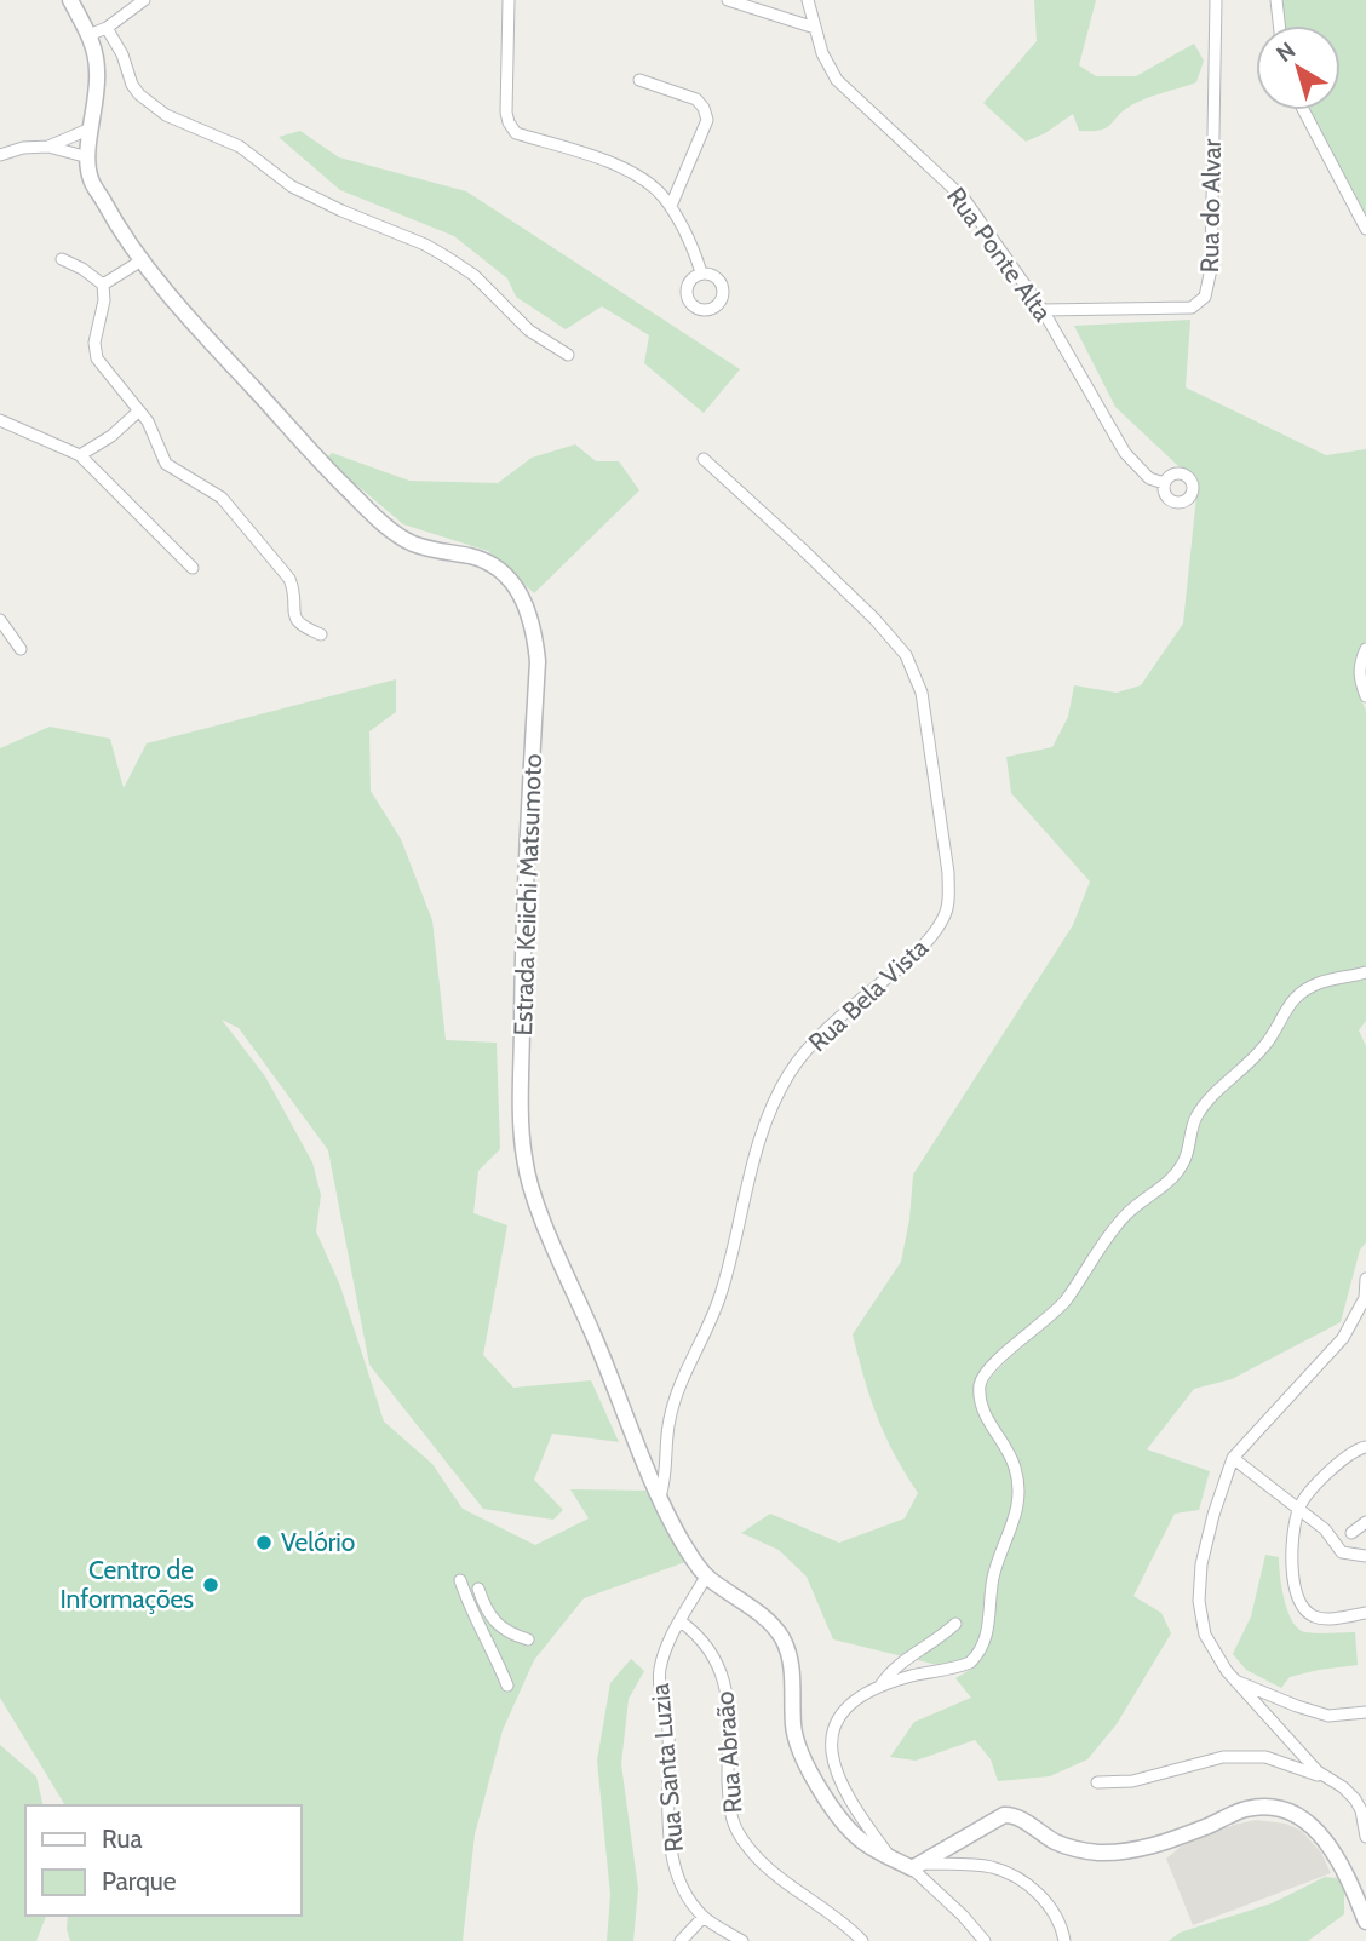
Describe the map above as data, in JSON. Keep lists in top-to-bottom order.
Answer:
{
  "streets": {
    "main road": ["Estrada Keiichi Matsumoto"],
    "street": [
      "Rua do Alvar",
      "Rua Ponte Alta",
      "Rua Bela Vista",
      "Rua Abraão",
      "Rua Santa Luzia"
    ]
  },
  "crossings": [
    ["Rua do Alvar", "Rua Ponte Alta"],
    ["Estrada Keiichi Matsumoto", "Rua Bela Vista"],
    ["Estrada Keiichi Matsumoto", "Rua Santa Luzia"],
    ["Rua Abraão", "Rua Santa Luzia"]
  ],
  "places": ["Velório", "Centro de Informações"],
  "legend": ["Rua", "Parque"],
  "north": "top left"
}
